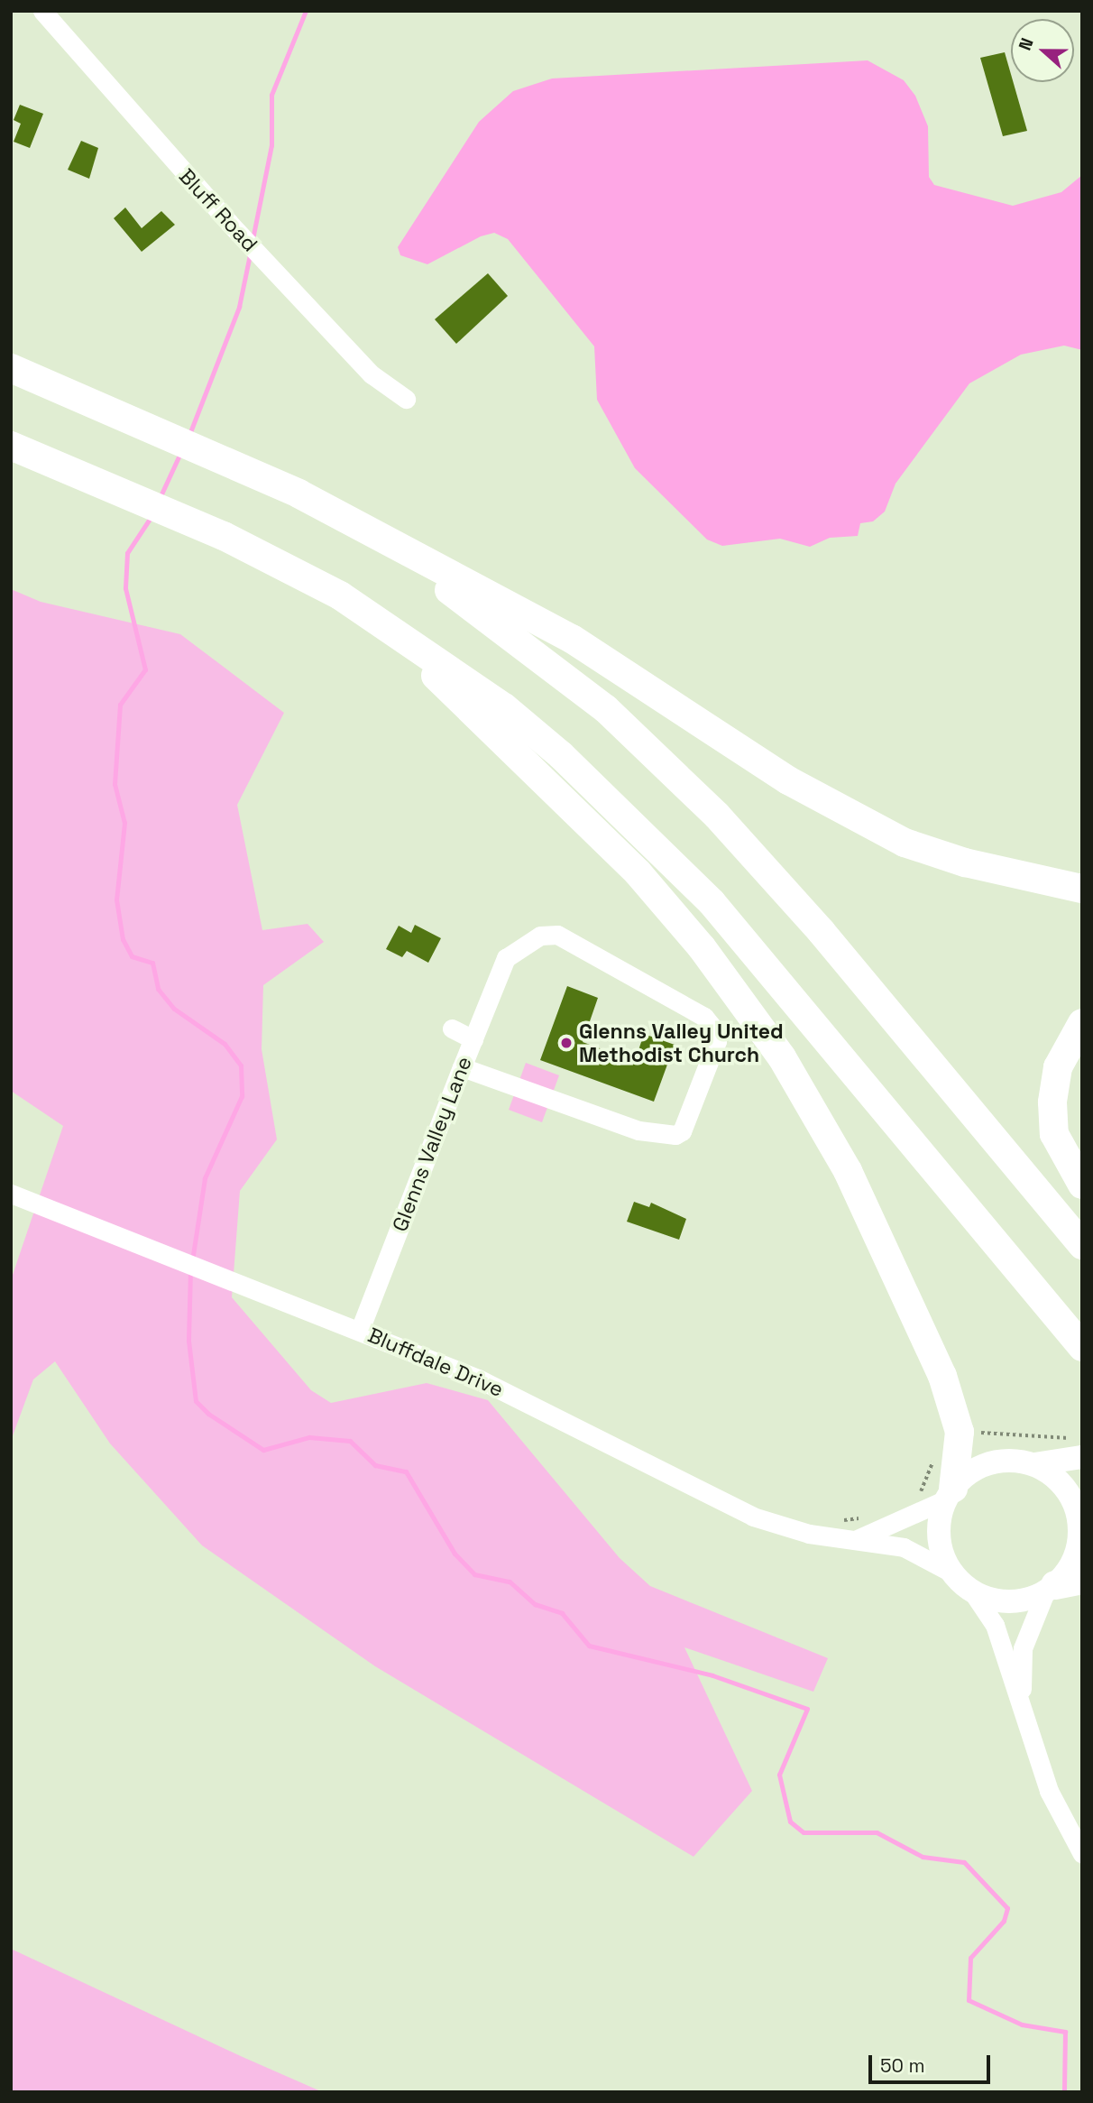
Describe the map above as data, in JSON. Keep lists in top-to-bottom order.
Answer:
{
  "streets": {
    "street": ["Bluff Road", "Glenns Valley Lane", "Bluffdale Drive"]
  },
  "crossings": [
    ["Glenns Valley Lane", "Bluffdale Drive"]
  ],
  "places": ["Glenns Valley United Methodist Church"],
  "scale_bar": "50 m",
  "north": "left"
}
